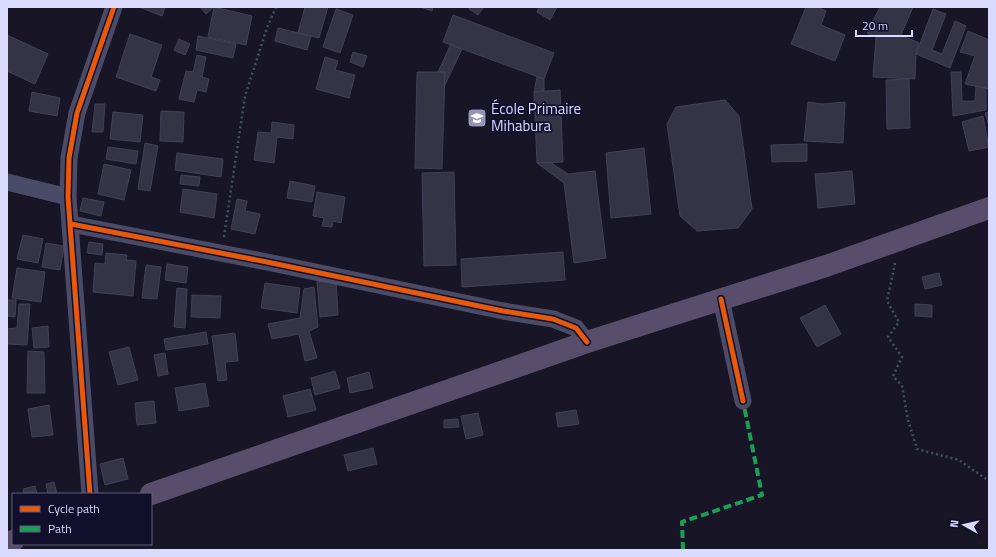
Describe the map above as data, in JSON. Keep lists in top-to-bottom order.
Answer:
{
  "places": {
    "school or university": ["École Primaire Mihabura"]
  },
  "legend": ["Cycle path", "Path"],
  "scale_bar": "20 m",
  "north": "left"
}
